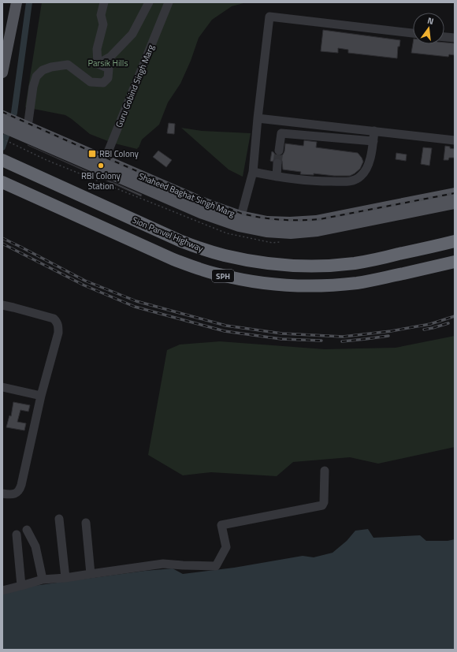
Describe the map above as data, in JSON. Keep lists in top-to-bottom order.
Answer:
{
  "streets": {
    "highway": ["Sion Panvel Highway", "SPH"],
    "main road": ["Shaheed Baghat Singh Marg"],
    "street": ["Guru Gobind Singh Marg"]
  },
  "crossings": [
    ["Guru Gobind Singh Marg", "Shaheed Baghat Singh Marg"]
  ],
  "parks": ["Parsik Hills"],
  "places": {
    "transit": ["RBI Colony"],
    "other": ["RBI Colony Station"]
  },
  "north": "top"
}
